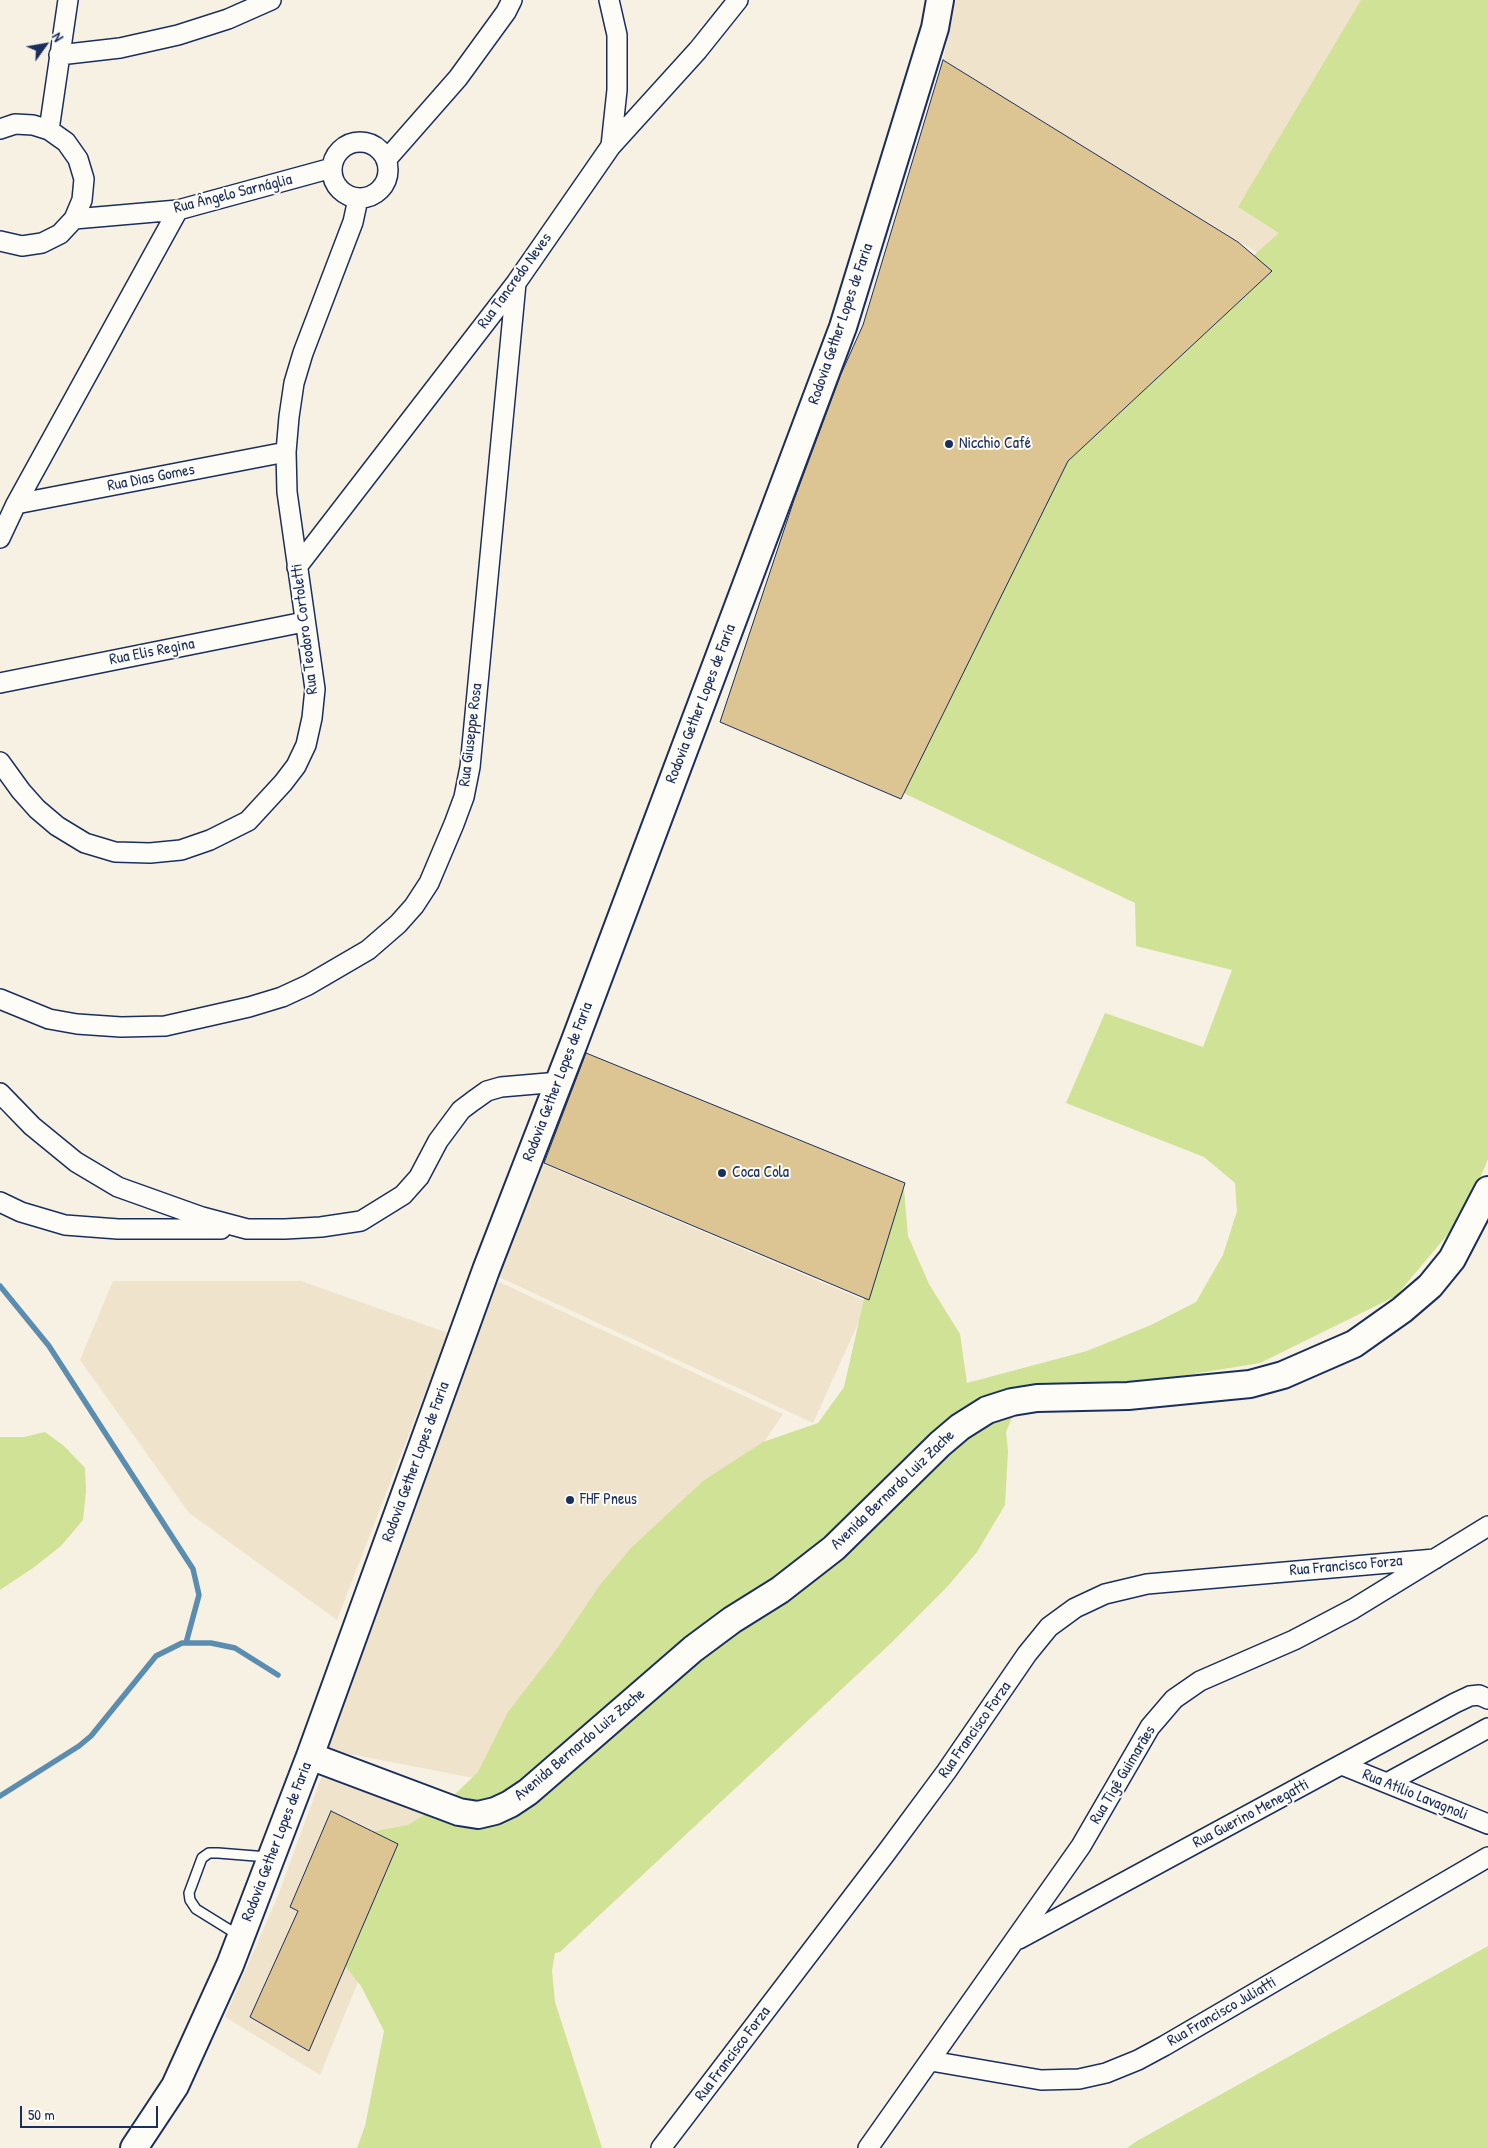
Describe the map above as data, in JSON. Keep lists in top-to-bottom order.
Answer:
{
  "streets": {
    "street": [
      "Rua Ângelo Sarnáglia",
      "Rua Tancredo Neves",
      "Rodovia Gether Lopes de Faria",
      "Rua Dias Gomes",
      "Rua Teodoro Cortoletti",
      "Rua Elis Regina",
      "Rua Giuseppe Rosa",
      "Avenida Bernardo Luiz Zache",
      "Rua Francisco Forza",
      "Rua Tigê Guimarães",
      "Rua Atílio Lavagnoli",
      "Rua Guerino Menegatti",
      "Rua Francisco Juliatti"
    ]
  },
  "crossings": [
    ["Rua Ângelo Sarnáglia", "Rua Teodoro Cortoletti"],
    ["Rua Tancredo Neves", "Rua Teodoro Cortoletti"],
    ["Rua Tancredo Neves", "Rua Giuseppe Rosa"],
    ["Rodovia Gether Lopes de Faria", "Avenida Bernardo Luiz Zache"],
    ["Rua Dias Gomes", "Rua Teodoro Cortoletti"],
    ["Rua Teodoro Cortoletti", "Rua Elis Regina"],
    ["Rua Francisco Forza", "Rua Tigê Guimarães"],
    ["Rua Tigê Guimarães", "Rua Guerino Menegatti"],
    ["Rua Tigê Guimarães", "Rua Francisco Juliatti"],
    ["Rua Atílio Lavagnoli", "Rua Guerino Menegatti"]
  ],
  "places": ["Nicchio Café", "Coca Cola", "FHF Pneus"],
  "scale_bar": "50 m",
  "north": "top right"
}
